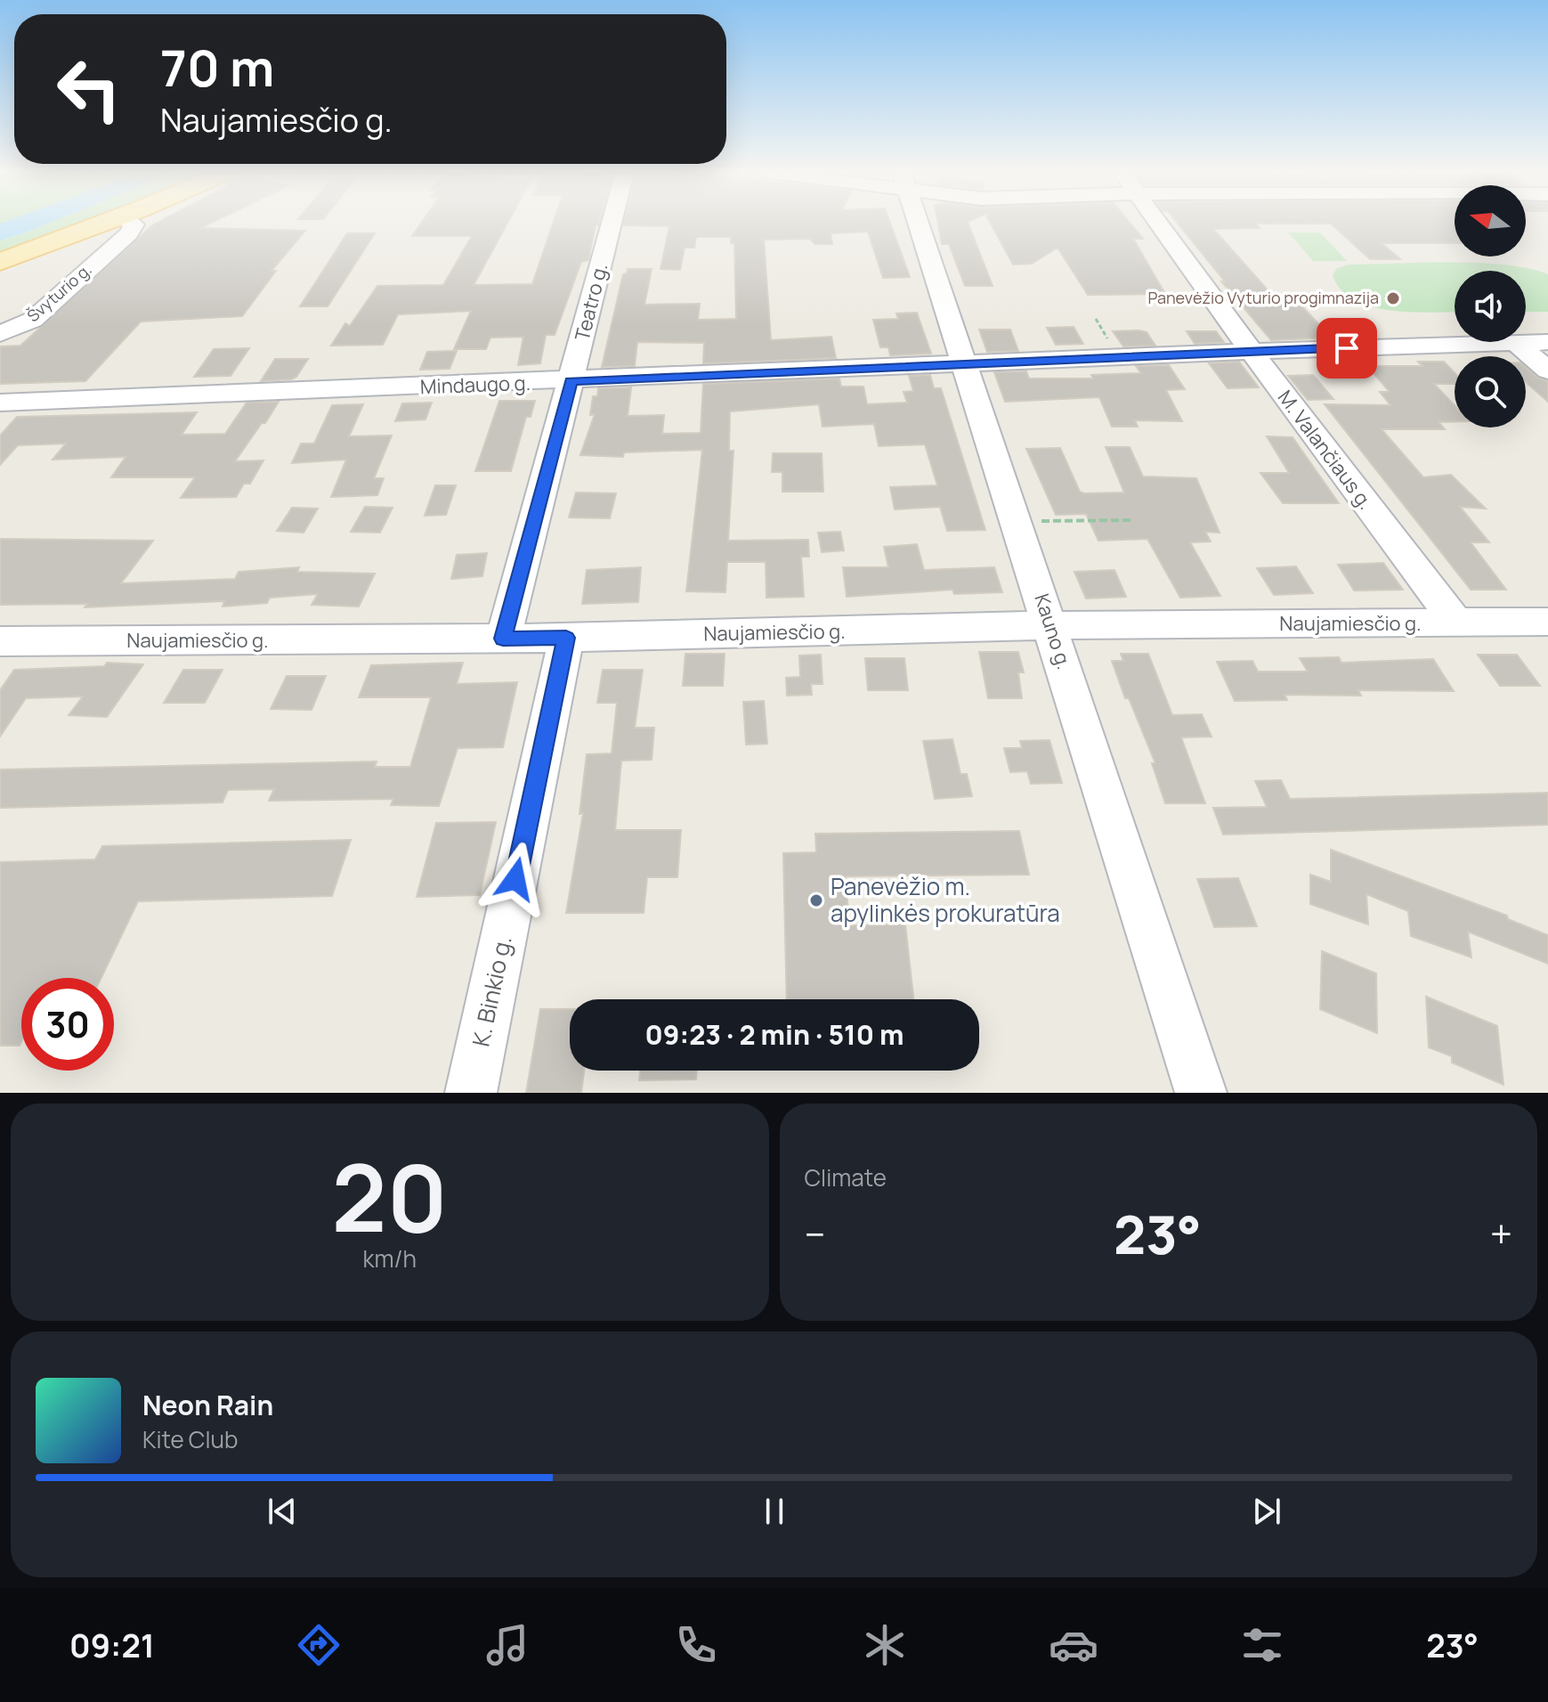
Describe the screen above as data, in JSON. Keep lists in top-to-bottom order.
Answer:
{
  "streets": {
    "street": [
      "Švyturio g.",
      "Teatro g.",
      "Mindaugo g.",
      "M. Valančiaus g.",
      "Naujamiesčio g.",
      "Kauno g.",
      "K. Binkio g."
    ]
  },
  "crossings": [
    ["Teatro g.", "Mindaugo g."],
    ["Teatro g.", "Naujamiesčio g."],
    ["Mindaugo g.", "M. Valančiaus g."],
    ["Mindaugo g.", "Kauno g."],
    ["M. Valančiaus g.", "Naujamiesčio g."],
    ["Naujamiesčio g.", "Kauno g."],
    ["Naujamiesčio g.", "K. Binkio g."]
  ],
  "places": ["Panevėžio Vyturio progimnazija", "Panevėžio m. apylinkės prokuratūra"],
  "north": "left",
  "page": {
    "turn": ["70 m", "Naujamiesčio g."],
    "limit": "30",
    "trip": "09:23 · 2 min · 510 m",
    "tile": [
      ["20", "km/h"],
      "Climate"
    ],
    "heat": ["−", "23°", "+"],
    "song": ["Neon Rain", "Kite Club"],
    "tabs": ["09:21", "23°"]
  }
}
